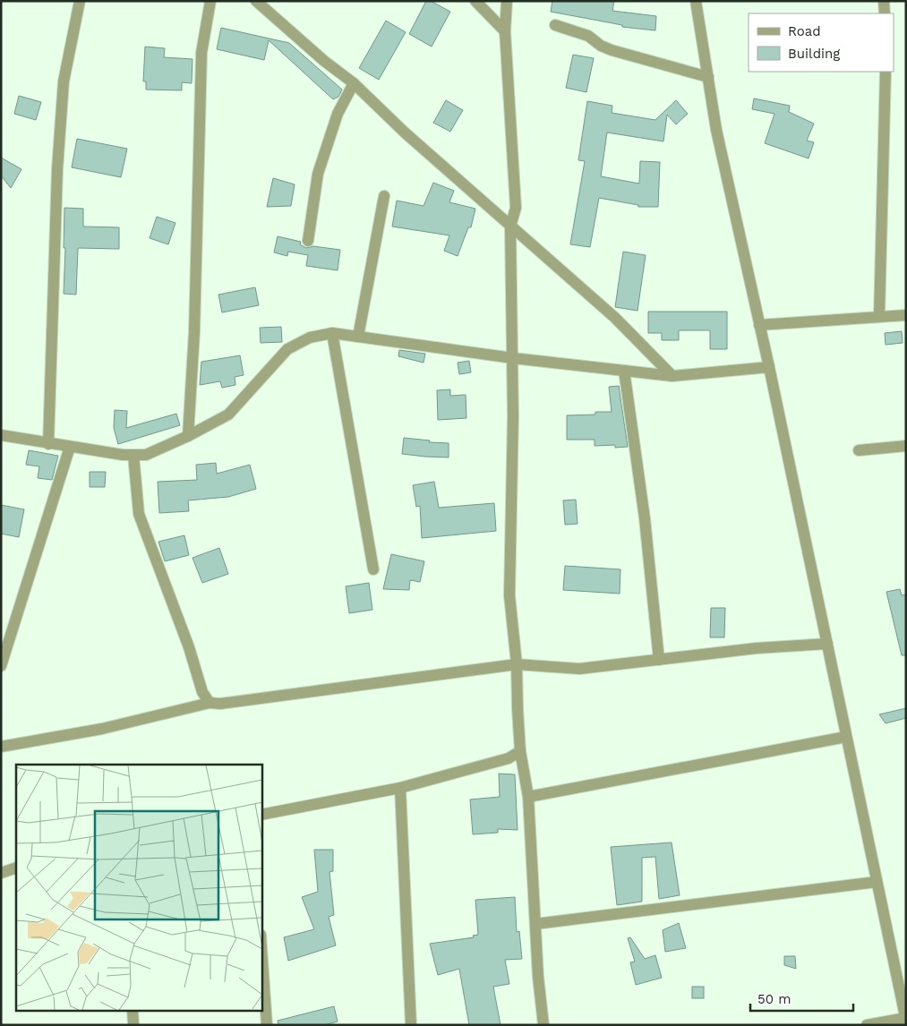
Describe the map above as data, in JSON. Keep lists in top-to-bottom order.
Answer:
{
  "legend": ["Road", "Building"],
  "scale_bar": "50 m"
}
